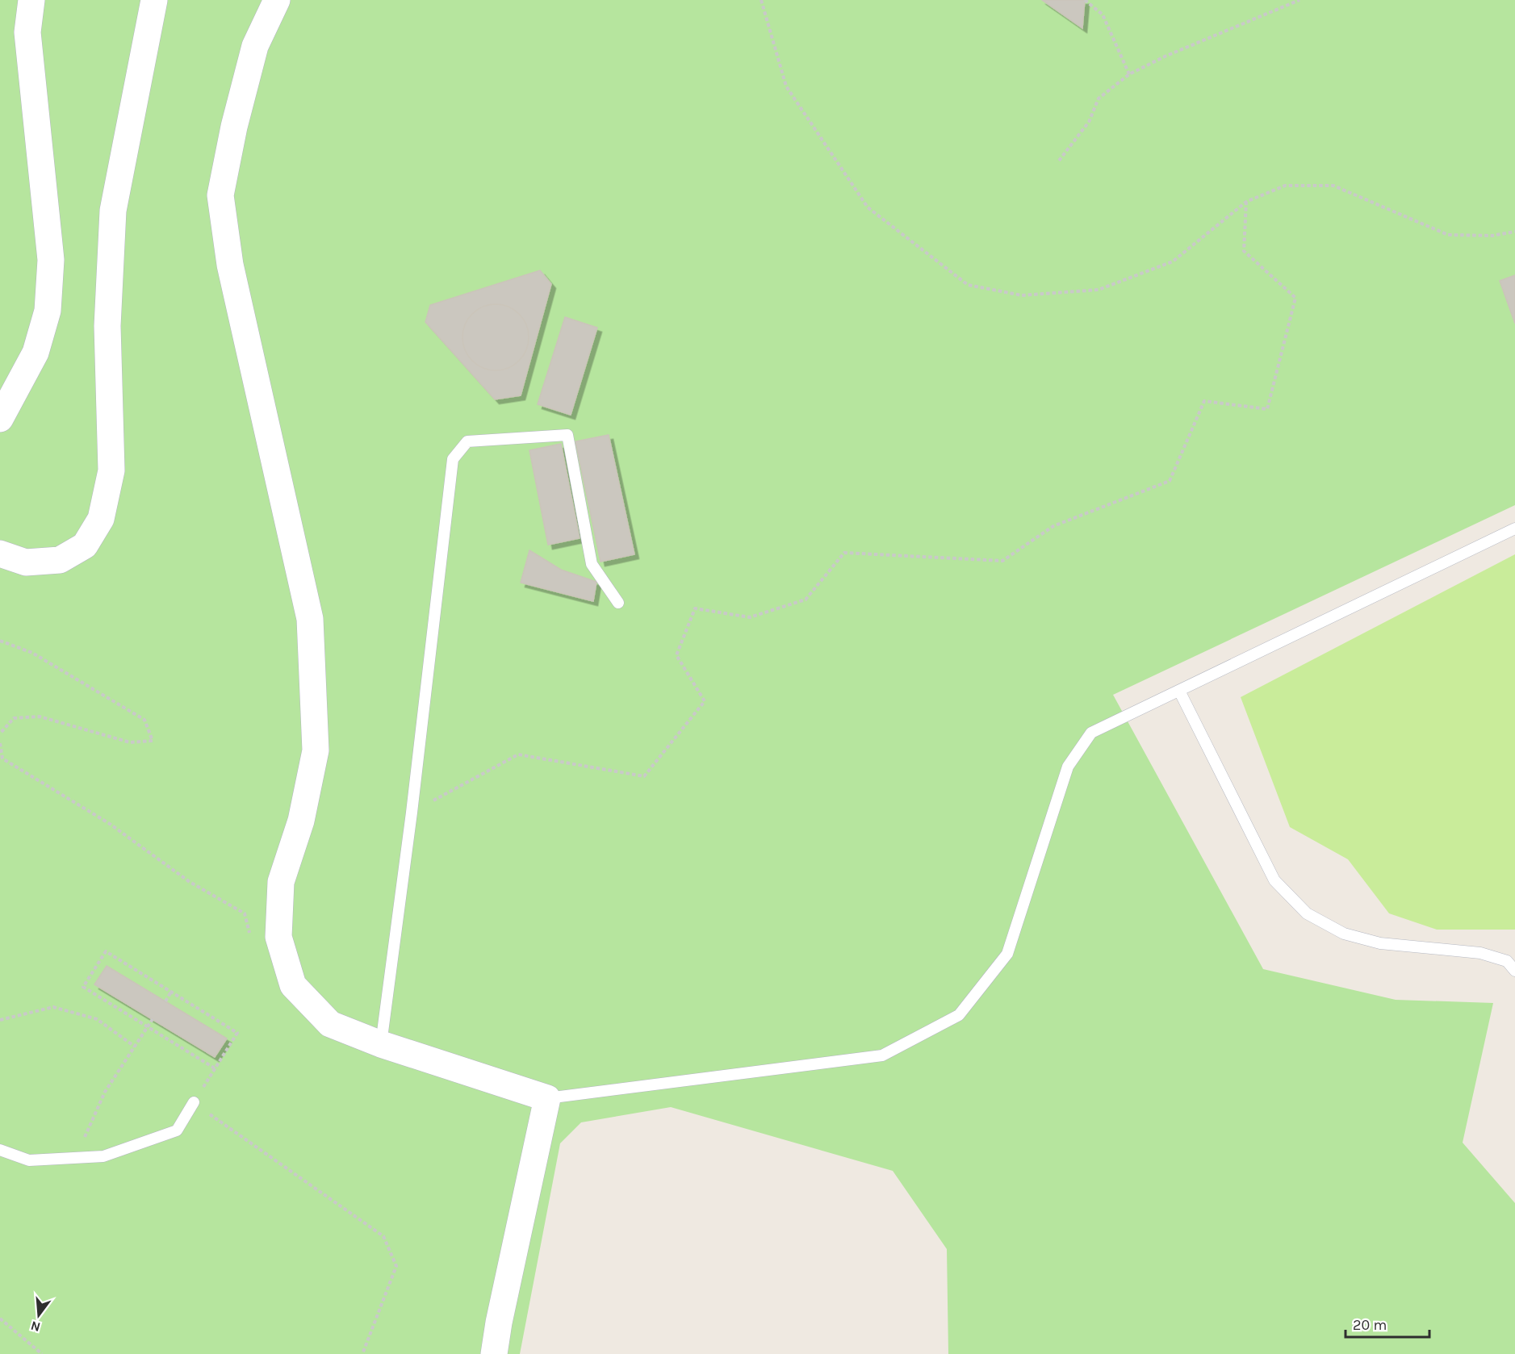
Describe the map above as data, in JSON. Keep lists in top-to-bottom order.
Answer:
{
  "scale_bar": "20 m",
  "north": "bottom"
}
